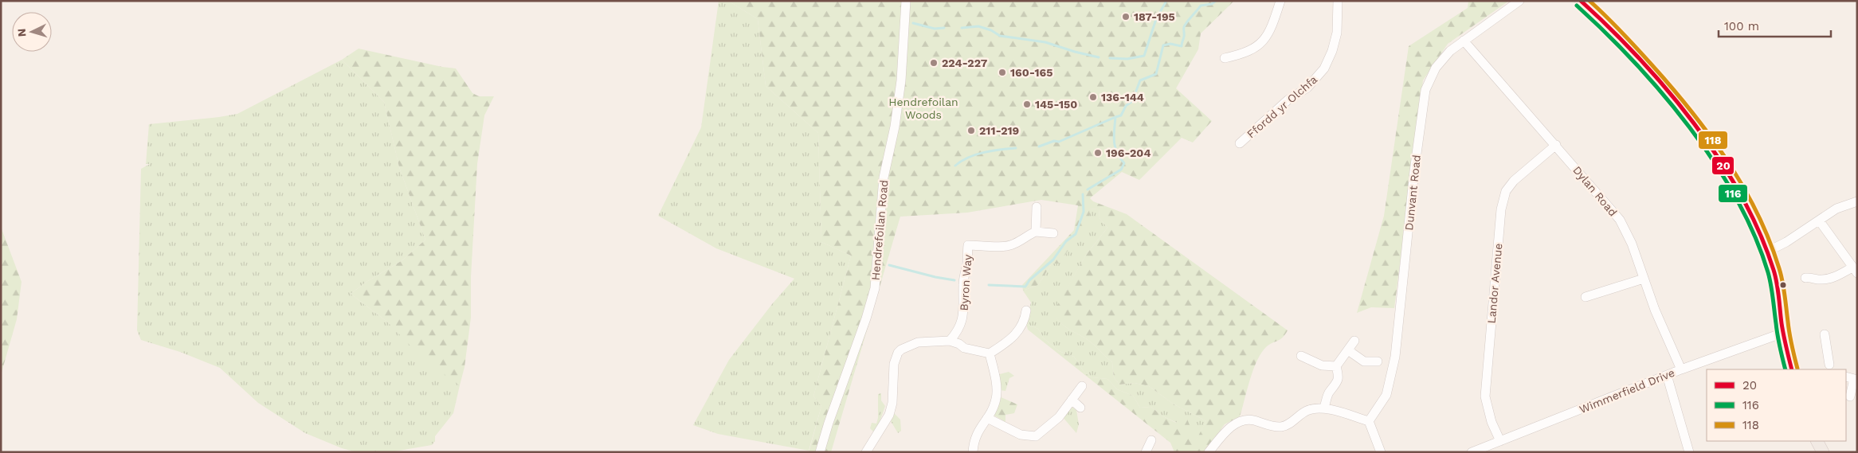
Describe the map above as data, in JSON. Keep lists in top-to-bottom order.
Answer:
{
  "streets": {
    "street": [
      "Ffordd yr Olchfa",
      "Dylan Road",
      "Dunvant Road",
      "Hendrefoilan Road",
      "Byron Way",
      "Landor Avenue",
      "Wimmerfield Drive"
    ]
  },
  "crossings": [
    ["Dylan Road", "Dunvant Road"],
    ["Dylan Road", "Landor Avenue"],
    ["Dylan Road", "Wimmerfield Drive"],
    ["Landor Avenue", "Wimmerfield Drive"]
  ],
  "parks": ["Hendrefoilan Woods"],
  "places": [
    "187-195",
    "224-227",
    "160-165",
    "136-144",
    "145-150",
    "211-219",
    "196-204"
  ],
  "lines": ["transit line 20", "transit line 118", "transit line 116"],
  "legend": ["20", "116", "118"],
  "scale_bar": "100 m",
  "north": "left"
}
